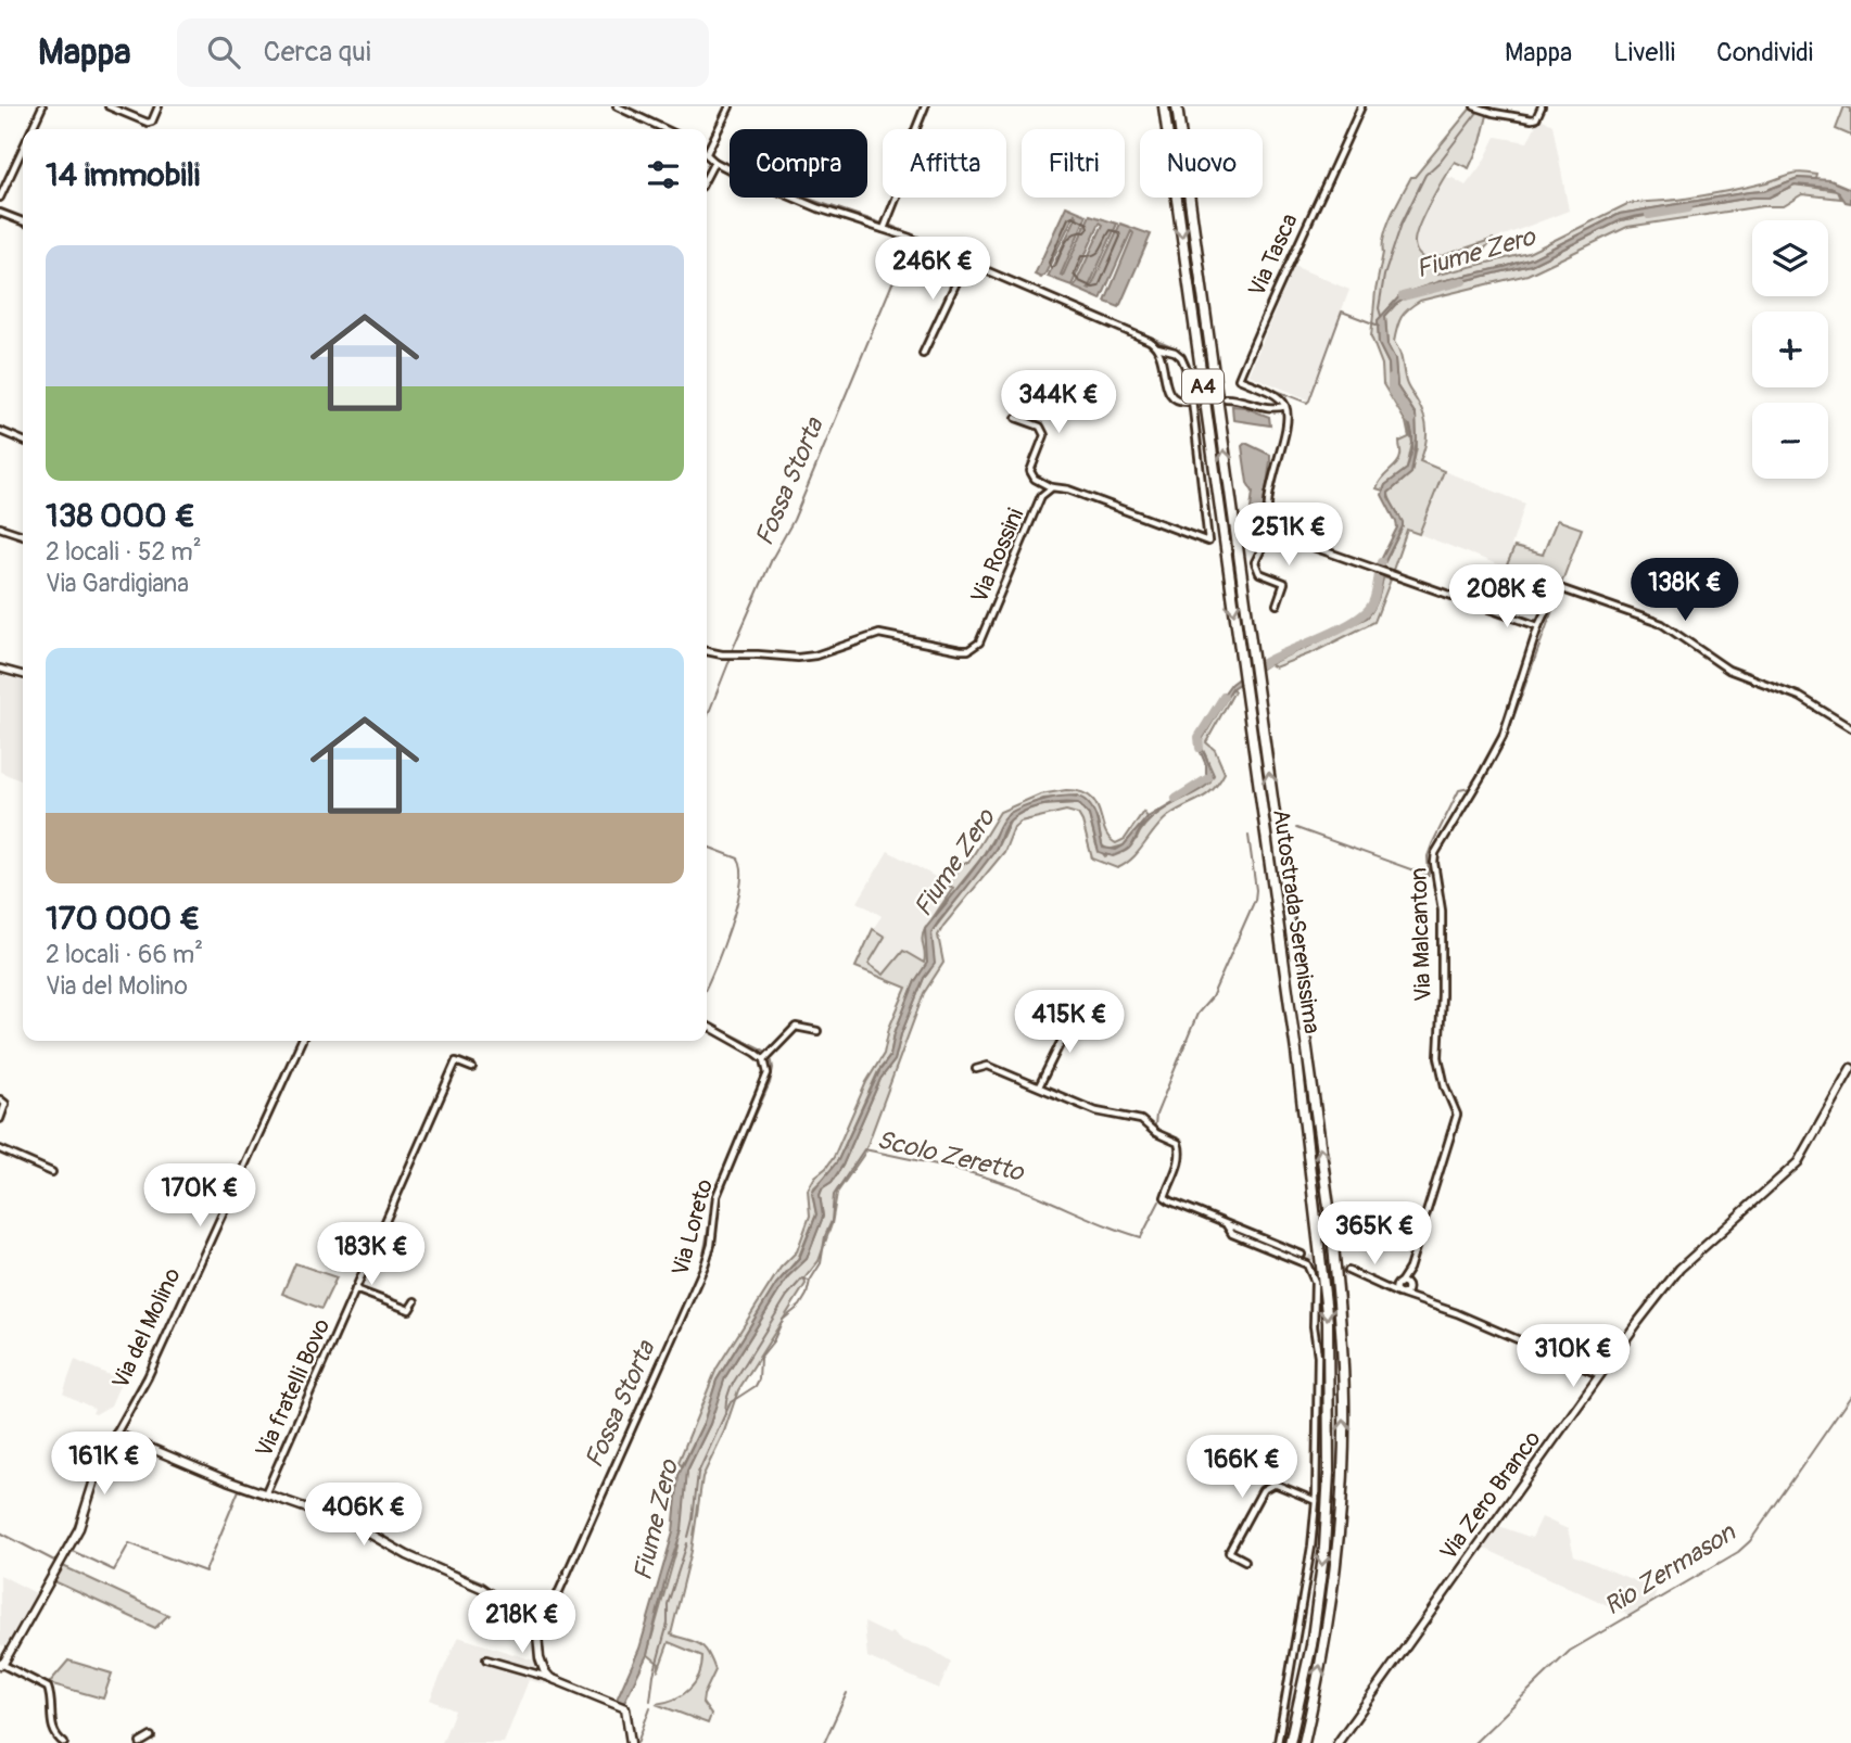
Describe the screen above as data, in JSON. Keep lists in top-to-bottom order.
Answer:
{
  "streets": {
    "highway": ["A4", "Autostrada Serenissima"],
    "street": [
      "Via Tasca",
      "Via Rossini",
      "Via Malcanton",
      "Via Loreto",
      "Via del Molino",
      "Via fratelli Bovo",
      "Via Zero Branco"
    ]
  },
  "water": [
    "Fiume Zero",
    "Fossa Storta",
    "Scolo Zeretto",
    "Rio Zermason"
  ],
  "page": {
    "header": "Mappa",
    "search": "Cerca qui",
    "nav": ["Mappa", "Livelli", "Condividi"],
    "chip": [
      "Compra",
      "Affitta",
      "Filtri",
      "Nuovo"
    ],
    "heading": "14 immobili",
    "map_buttons": ["+", "−"],
    "list": [
      {
        "name": "138 000 €",
        "note": "2 locali · 52 m² · Via Gardigiana"
      },
      {
        "name": "170 000 €",
        "note": "2 locali · 66 m² · Via del Molino"
      }
    ],
    "price": [
      "246K €",
      "344K €",
      "251K €",
      "138K €",
      "208K €",
      "415K €",
      "170K €",
      "365K €",
      "183K €",
      "310K €",
      "161K €",
      "166K €",
      "406K €",
      "218K €"
    ]
  }
}
